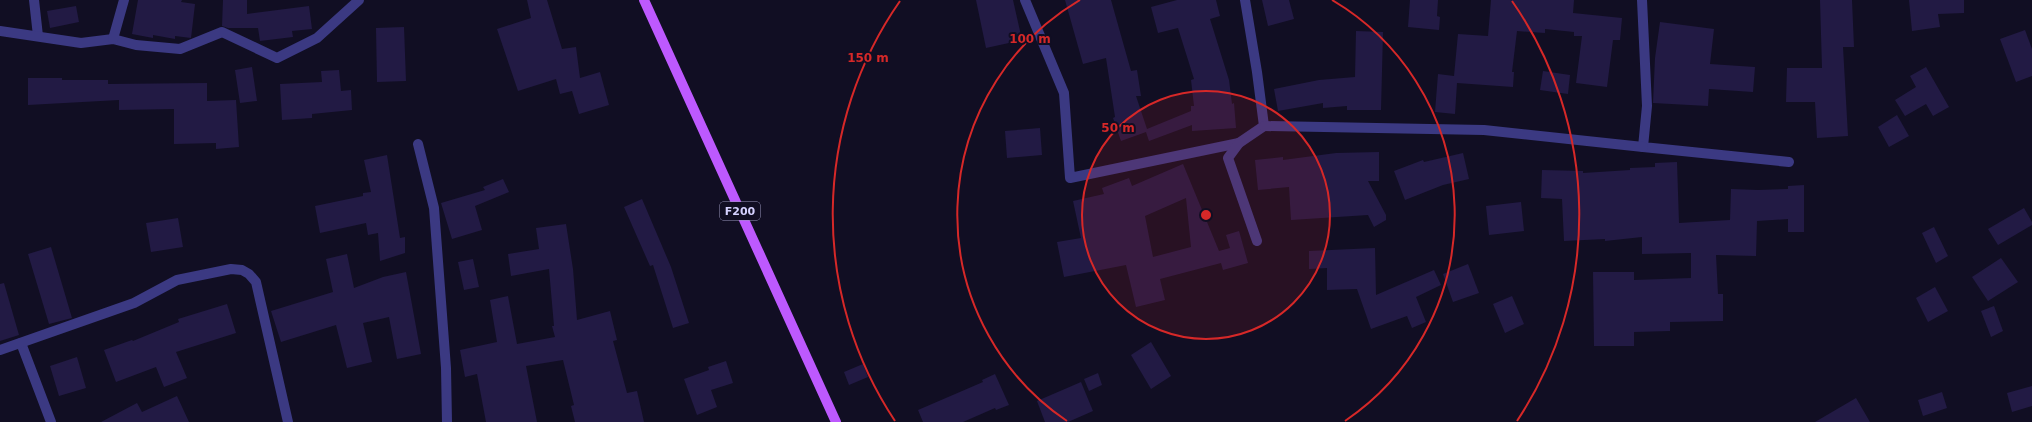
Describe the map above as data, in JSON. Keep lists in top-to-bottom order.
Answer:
{
  "streets": {
    "main road": ["F200"]
  },
  "rings": ["100 m", "150 m", "50 m"]
}
